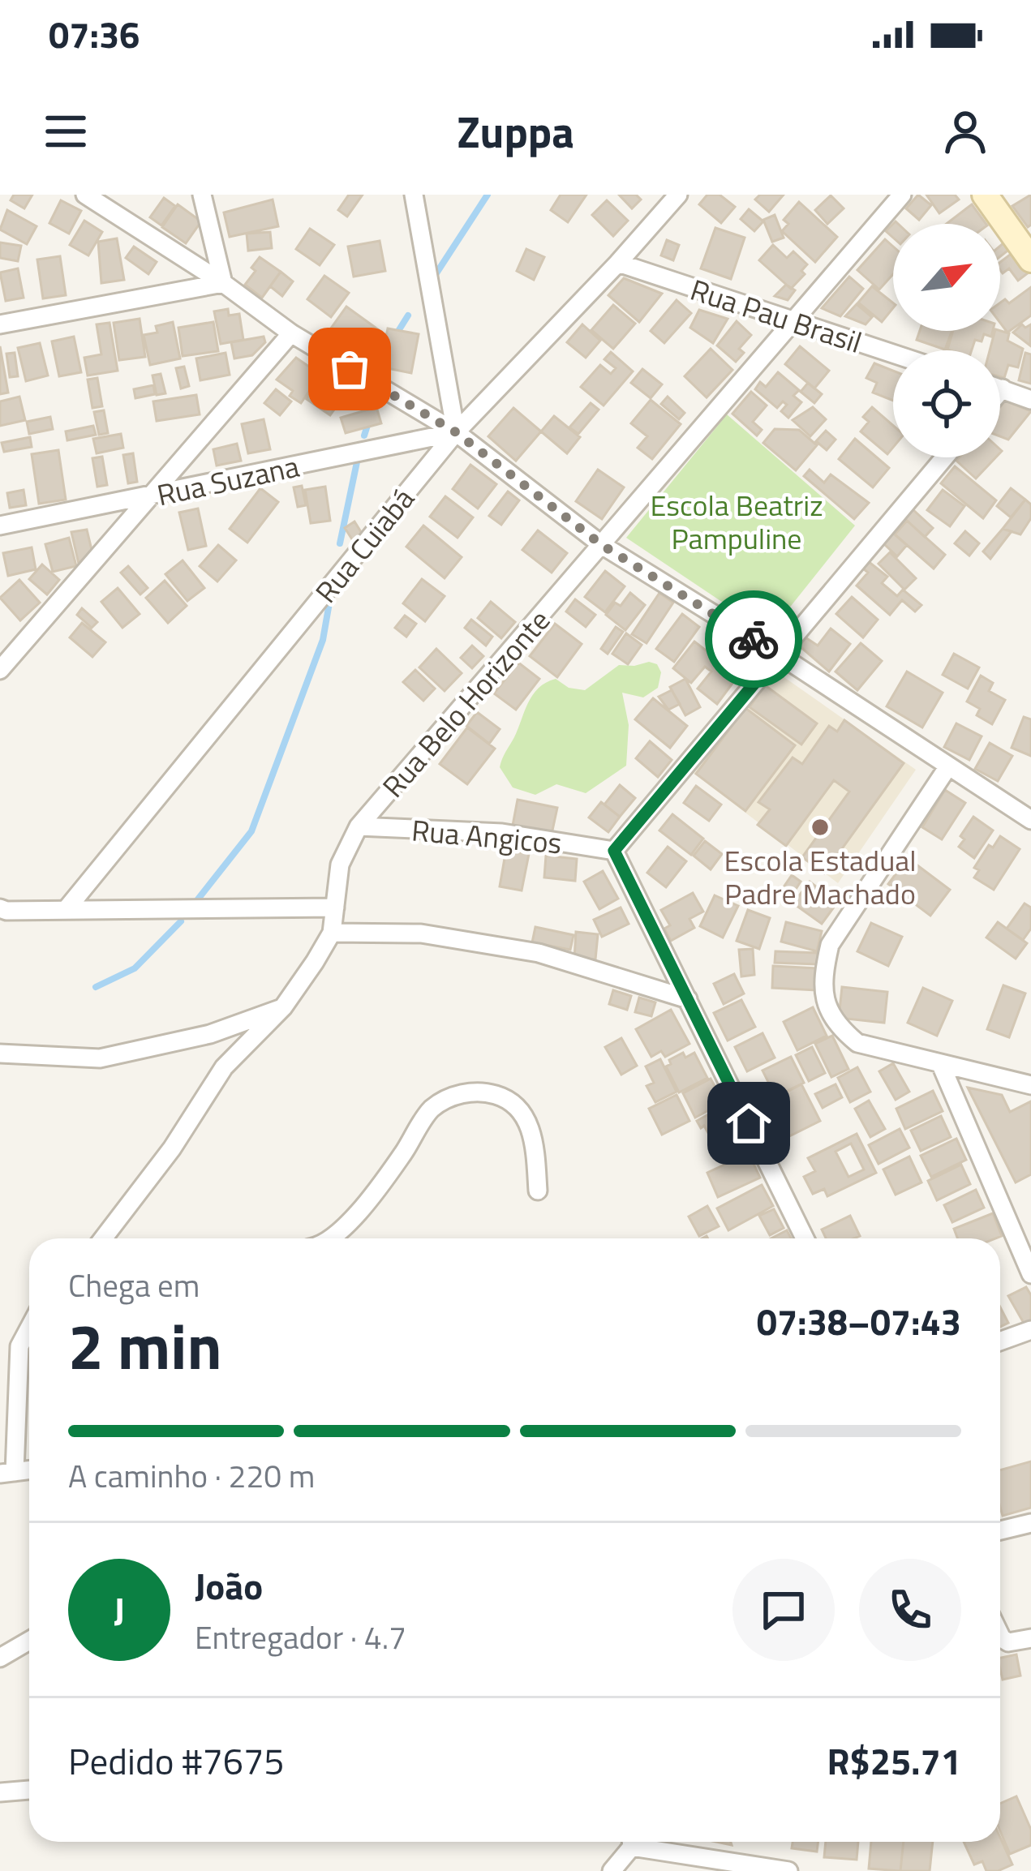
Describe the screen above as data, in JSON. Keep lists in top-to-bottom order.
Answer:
{
  "streets": {
    "street": [
      "Rua Pau Brasil",
      "Rua Suzana",
      "Rua Cuiabá",
      "Rua Belo Horizonte",
      "Rua Angicos"
    ]
  },
  "crossings": [
    ["Rua Pau Brasil", "Rua Cuiabá"],
    ["Rua Pau Brasil", "Rua Belo Horizonte"],
    ["Rua Suzana", "Rua Cuiabá"],
    ["Rua Belo Horizonte", "Rua Angicos"]
  ],
  "parks": ["Escola Beatriz Pampuline"],
  "places": ["Escola Estadual Padre Machado"],
  "north": "top right",
  "page": {
    "status": "07:36",
    "header": "Zuppa",
    "heading": ["2 min", "Chega em", "07:38–07:43"],
    "panel": [
      "João",
      "Entregador · 4.7",
      "Pedido #7675",
      "R$25.71"
    ],
    "bar": "A caminho · 220 m",
    "round": "J"
  }
}
